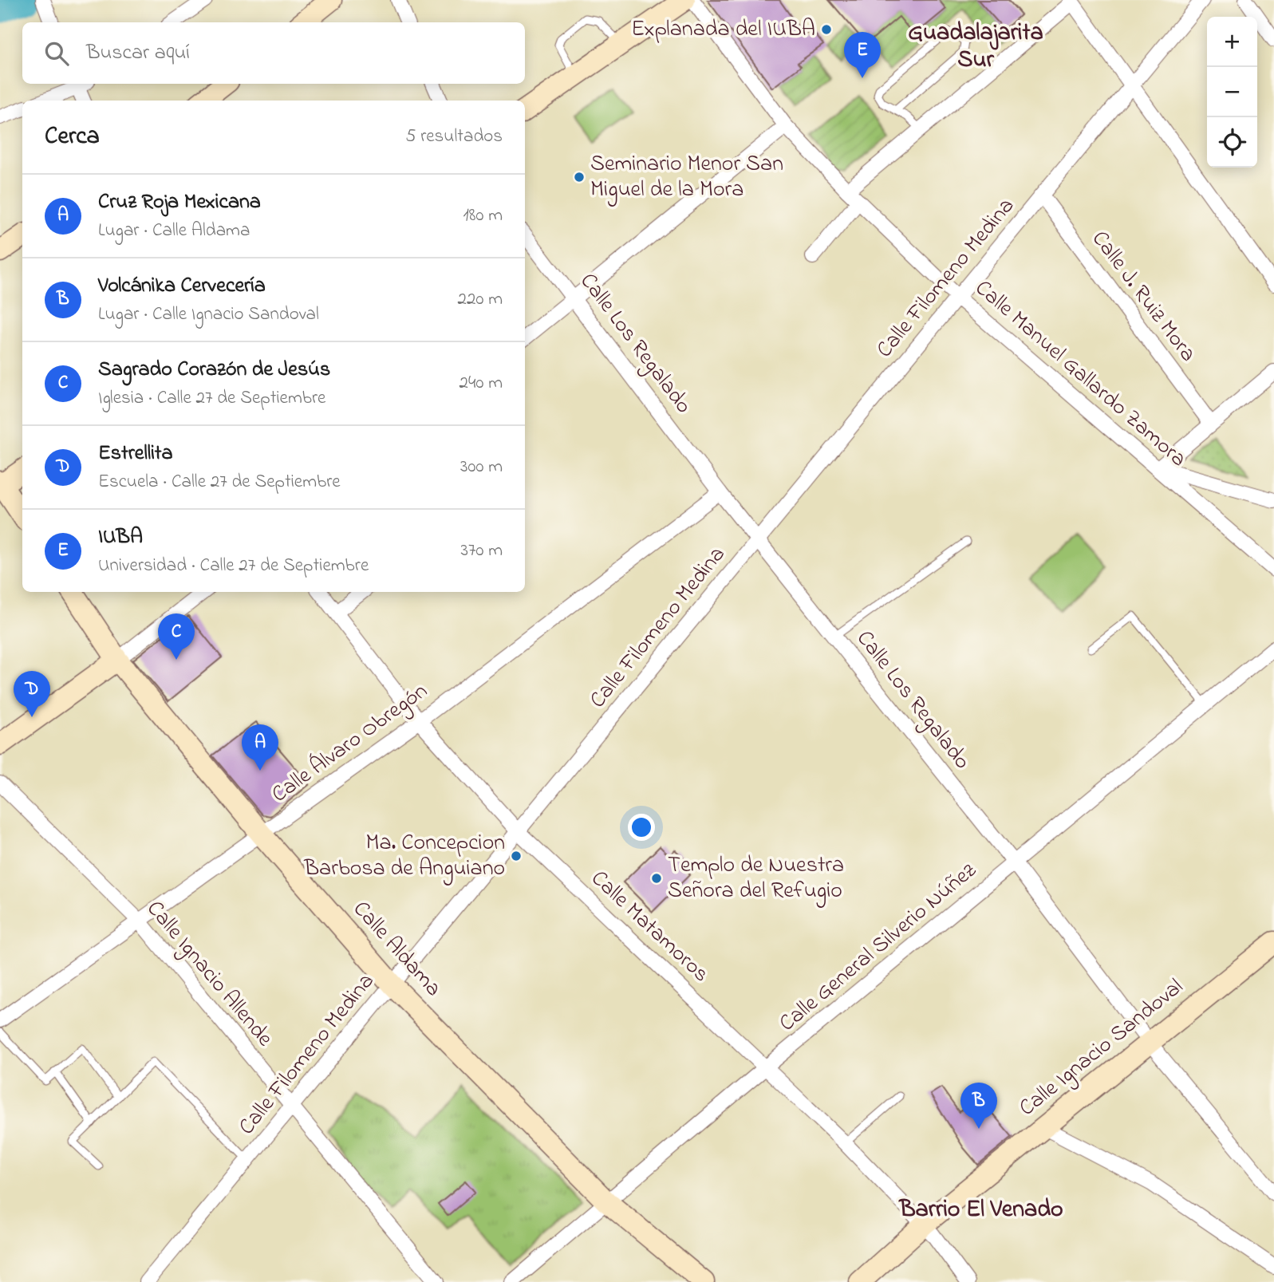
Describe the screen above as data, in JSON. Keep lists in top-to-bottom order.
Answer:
{
  "streets": {
    "street": [
      "Calle Filomeno Medina",
      "Calle J. Ruiz Mora",
      "Calle Los Regalado",
      "Calle Manuel Gallardo Zamora",
      "Calle Álvaro Obregón",
      "Calle Matamoros",
      "Calle General Silverio Núñez",
      "Calle Aldama",
      "Calle Ignacio Allende",
      "Calle Ignacio Sandoval"
    ]
  },
  "crossings": [
    ["Calle Filomeno Medina", "Calle J. Ruiz Mora"],
    ["Calle Filomeno Medina", "Calle Los Regalado"],
    ["Calle Filomeno Medina", "Calle Manuel Gallardo Zamora"],
    ["Calle Filomeno Medina", "Calle Matamoros"],
    ["Calle Filomeno Medina", "Calle Aldama"],
    ["Calle Filomeno Medina", "Calle Ignacio Allende"],
    ["Calle Los Regalado", "Calle Álvaro Obregón"],
    ["Calle Los Regalado", "Calle General Silverio Núñez"],
    ["Calle Los Regalado", "Calle Ignacio Sandoval"],
    ["Calle Álvaro Obregón", "Calle Matamoros"],
    ["Calle Álvaro Obregón", "Calle Aldama"],
    ["Calle Álvaro Obregón", "Calle Ignacio Allende"],
    ["Calle Matamoros", "Calle General Silverio Núñez"],
    ["Calle Matamoros", "Calle Ignacio Sandoval"],
    ["Calle General Silverio Núñez", "Calle Aldama"]
  ],
  "districts": ["Guadalajarita Sur", "Barrio El Venado"],
  "places": [
    "Explanada del IUBA",
    "Seminario Menor San Miguel de la Mora",
    "Ma. Concepcion Barbosa de Anguiano",
    "Templo de Nuestra Señora del Refugio"
  ],
  "page": {
    "map_buttons": ["+", "−"],
    "search": "Buscar aquí",
    "pins": [
      "E",
      "C",
      "D",
      "A",
      "B"
    ],
    "heading": ["Cerca", "5 resultados"],
    "list": [
      {
        "mark": "A",
        "name": "Cruz Roja Mexicana",
        "note": "Lugar · Calle Aldama",
        "value": "180 m"
      },
      {
        "mark": "B",
        "name": "Volcánika Cervecería",
        "note": "Lugar · Calle Ignacio Sandoval",
        "value": "220 m"
      },
      {
        "mark": "C",
        "name": "Sagrado Corazón de Jesús",
        "note": "Iglesia · Calle 27 de Septiembre",
        "value": "240 m"
      },
      {
        "mark": "D",
        "name": "Estrellita",
        "note": "Escuela · Calle 27 de Septiembre",
        "value": "300 m"
      },
      {
        "mark": "E",
        "name": "IUBA",
        "note": "Universidad · Calle 27 de Septiembre",
        "value": "370 m"
      }
    ]
  }
}
